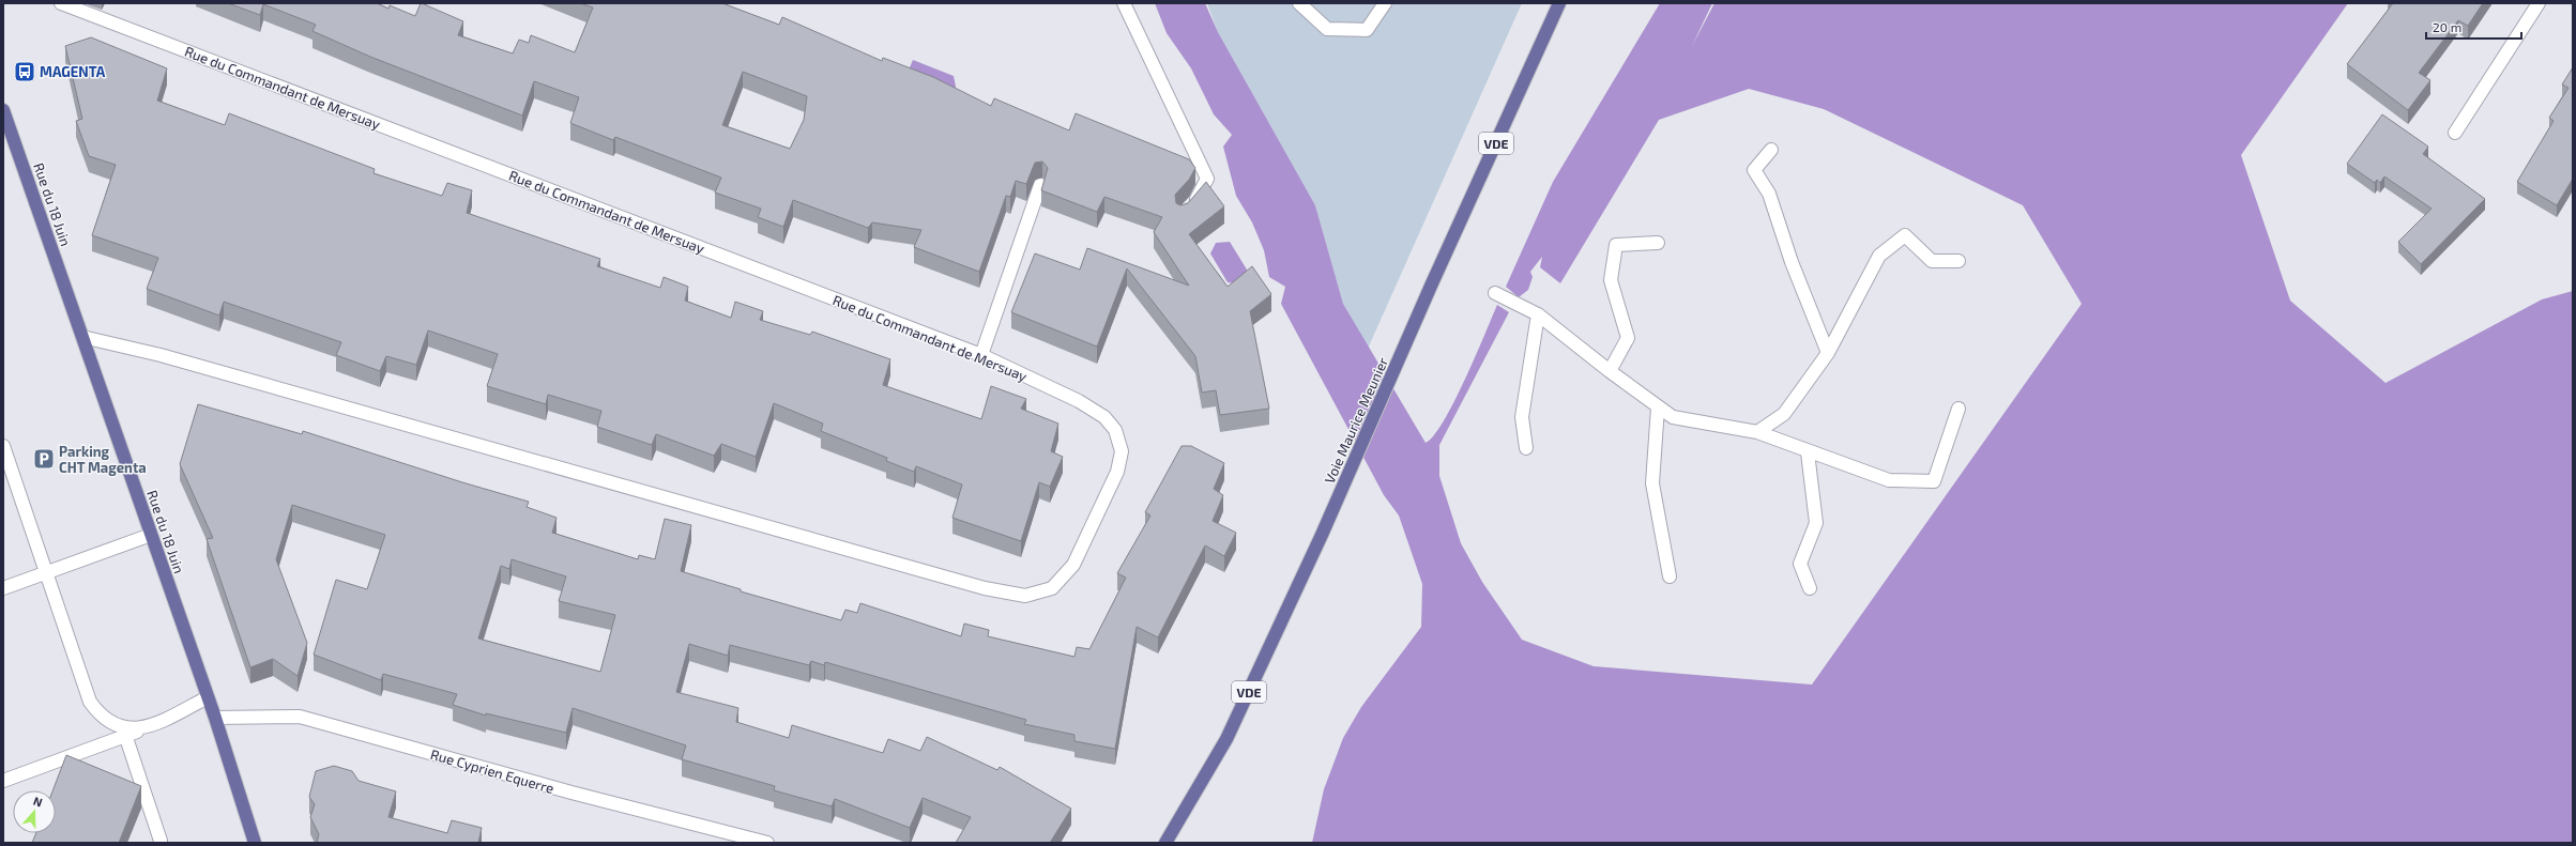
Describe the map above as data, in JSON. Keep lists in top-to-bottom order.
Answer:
{
  "streets": {
    "main road": ["VDE", "Rue du 18 Juin", "Voie Maurice Meunier"],
    "street": ["Rue du Commandant de Mersuay", "Rue Cyprien Equerre"]
  },
  "crossings": [
    ["Rue du Commandant de Mersuay", "Rue du 18 Juin"],
    ["Rue du 18 Juin", "Rue Cyprien Equerre"]
  ],
  "places": {
    "bus stop": ["MAGENTA"],
    "parking": ["Parking CHT Magenta"]
  },
  "scale_bar": "20 m",
  "north": "top"
}
